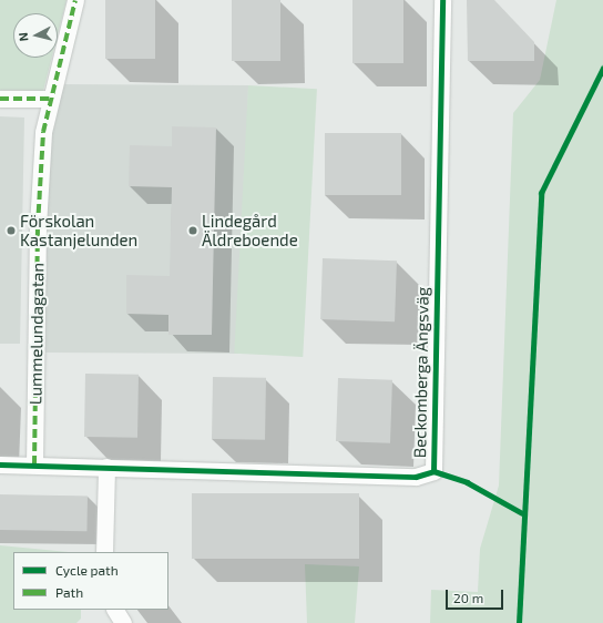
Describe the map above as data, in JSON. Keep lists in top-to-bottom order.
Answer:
{
  "streets": {
    "street": ["Lummelundagatan", "Beckomberga Ängsväg"]
  },
  "crossings": [
    ["Lummelundagatan", "Beckomberga Ängsväg"]
  ],
  "places": ["Förskolan Kastanjelunden", "Lindegård Äldreboende"],
  "legend": ["Cycle path", "Path"],
  "scale_bar": "20 m",
  "north": "left"
}
